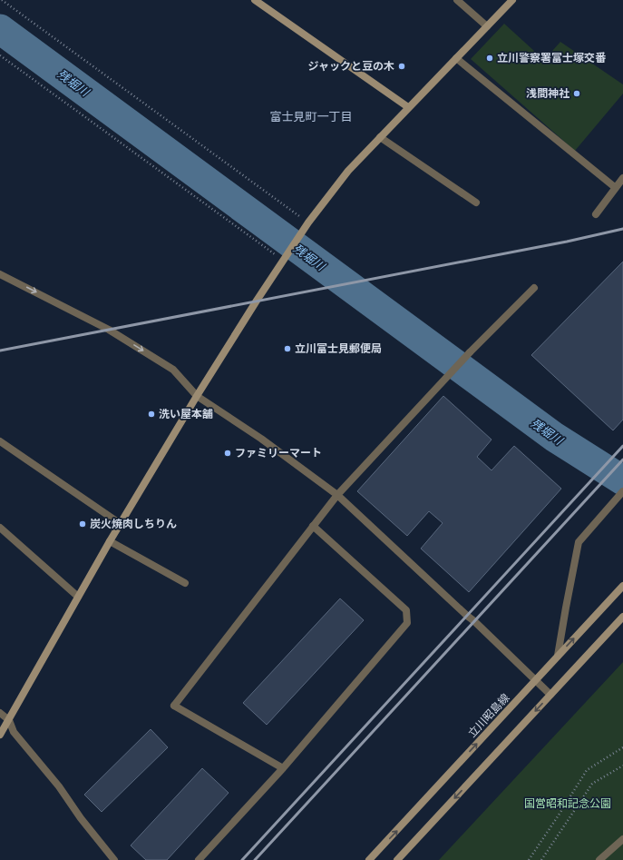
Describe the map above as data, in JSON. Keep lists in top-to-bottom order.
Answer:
{
  "streets": {
    "main road": ["立川昭島線"]
  },
  "districts": ["富士見町一丁目"],
  "water": ["残堀川"],
  "parks": ["国営昭和記念公園"],
  "places": [
    "立川警察署富士塚交番",
    "ジャックと豆の木",
    "浅間神社",
    "立川富士見郵便局",
    "洗い屋本舗",
    "ファミリーマート",
    "炭火焼肉しちりん"
  ]
}
